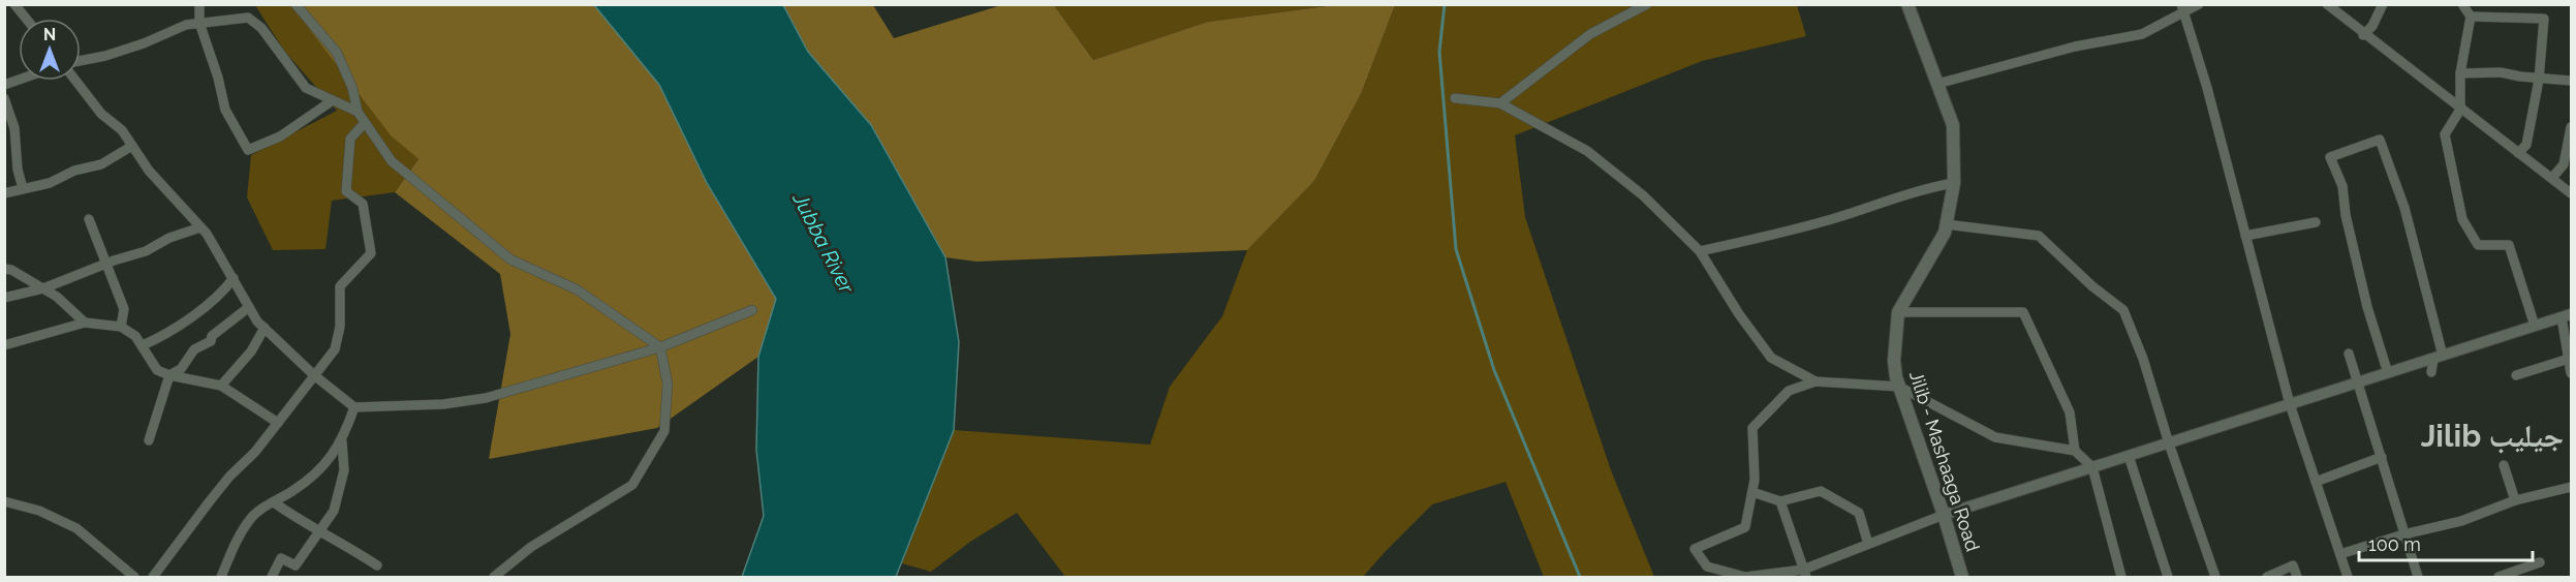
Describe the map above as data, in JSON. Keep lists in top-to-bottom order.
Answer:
{
  "streets": {
    "main road": ["Jilib - Mashaaga Road"]
  },
  "districts": ["Jilib جيليب"],
  "water": ["Jubba River"],
  "scale_bar": "100 m",
  "north": "top"
}
